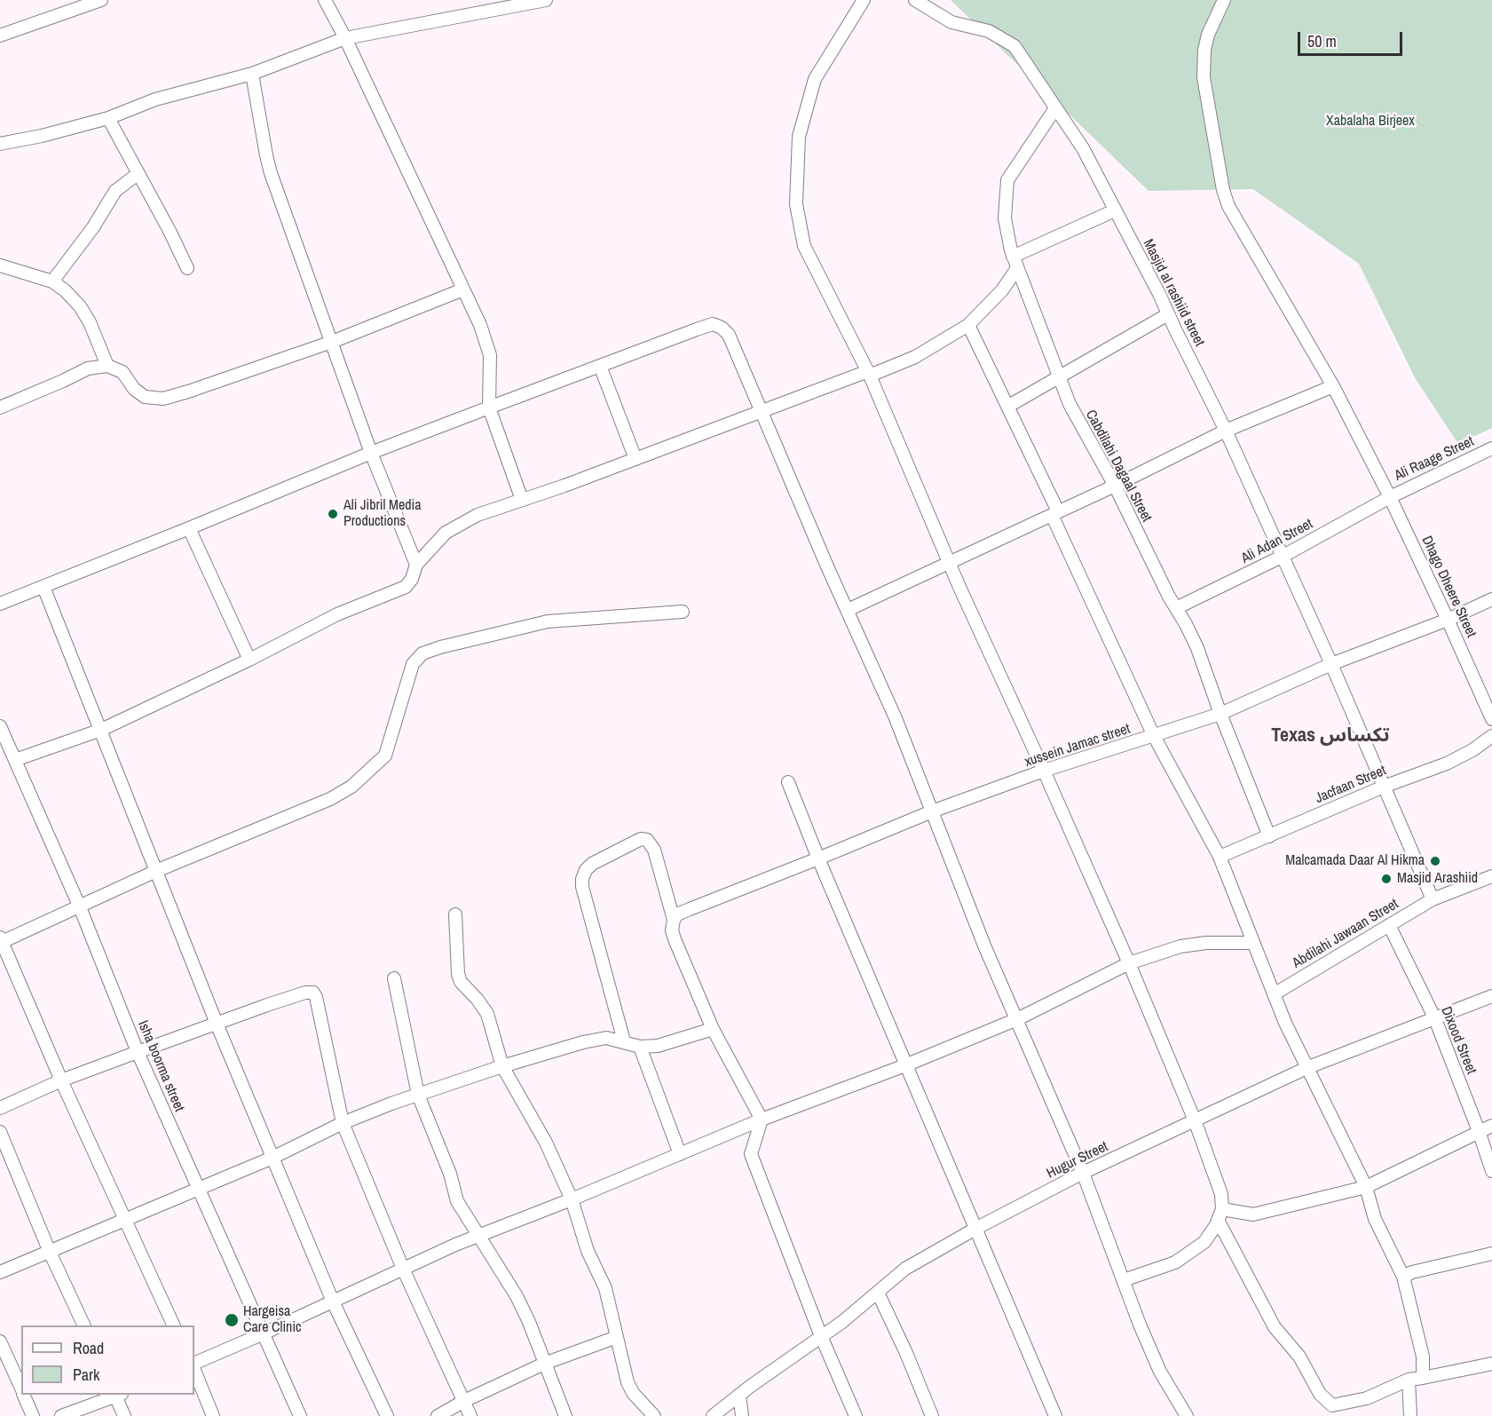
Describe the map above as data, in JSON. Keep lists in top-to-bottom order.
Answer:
{
  "streets": {
    "street": [
      "Masjid al rashiid street",
      "Ali Raage Street",
      "Cabdilahi Dagaal Street",
      "Ali Adan Street",
      "Dhago Dheere Street",
      "xussein Jamac street",
      "Jacfaan Street",
      "Abdilahi Jawaan Street",
      "Dixood Street",
      "Isha boorma street",
      "Hugur Street"
    ]
  },
  "crossings": [
    ["Masjid al rashiid street", "Cabdilahi Dagaal Street"],
    ["Masjid al rashiid street", "Ali Adan Street"],
    ["Masjid al rashiid street", "xussein Jamac street"],
    ["Masjid al rashiid street", "Jacfaan Street"],
    ["Masjid al rashiid street", "Abdilahi Jawaan Street"],
    ["Ali Raage Street", "Ali Adan Street"],
    ["Ali Raage Street", "Dhago Dheere Street"],
    ["Cabdilahi Dagaal Street", "Ali Adan Street"],
    ["Cabdilahi Dagaal Street", "xussein Jamac street"],
    ["Cabdilahi Dagaal Street", "Jacfaan Street"],
    ["Ali Adan Street", "Dhago Dheere Street"],
    ["Dhago Dheere Street", "xussein Jamac street"],
    ["Abdilahi Jawaan Street", "Dixood Street"],
    ["Dixood Street", "Hugur Street"]
  ],
  "districts": ["Texas تكساس"],
  "parks": ["Xabalaha Birjeex"],
  "places": [
    "Ali Jibril Media Productions",
    "Malcamada Daar Al Hikma",
    "Masjid Arashiid",
    "Hargeisa Care Clinic"
  ],
  "legend": ["Road", "Park"],
  "scale_bar": "50 m"
}
